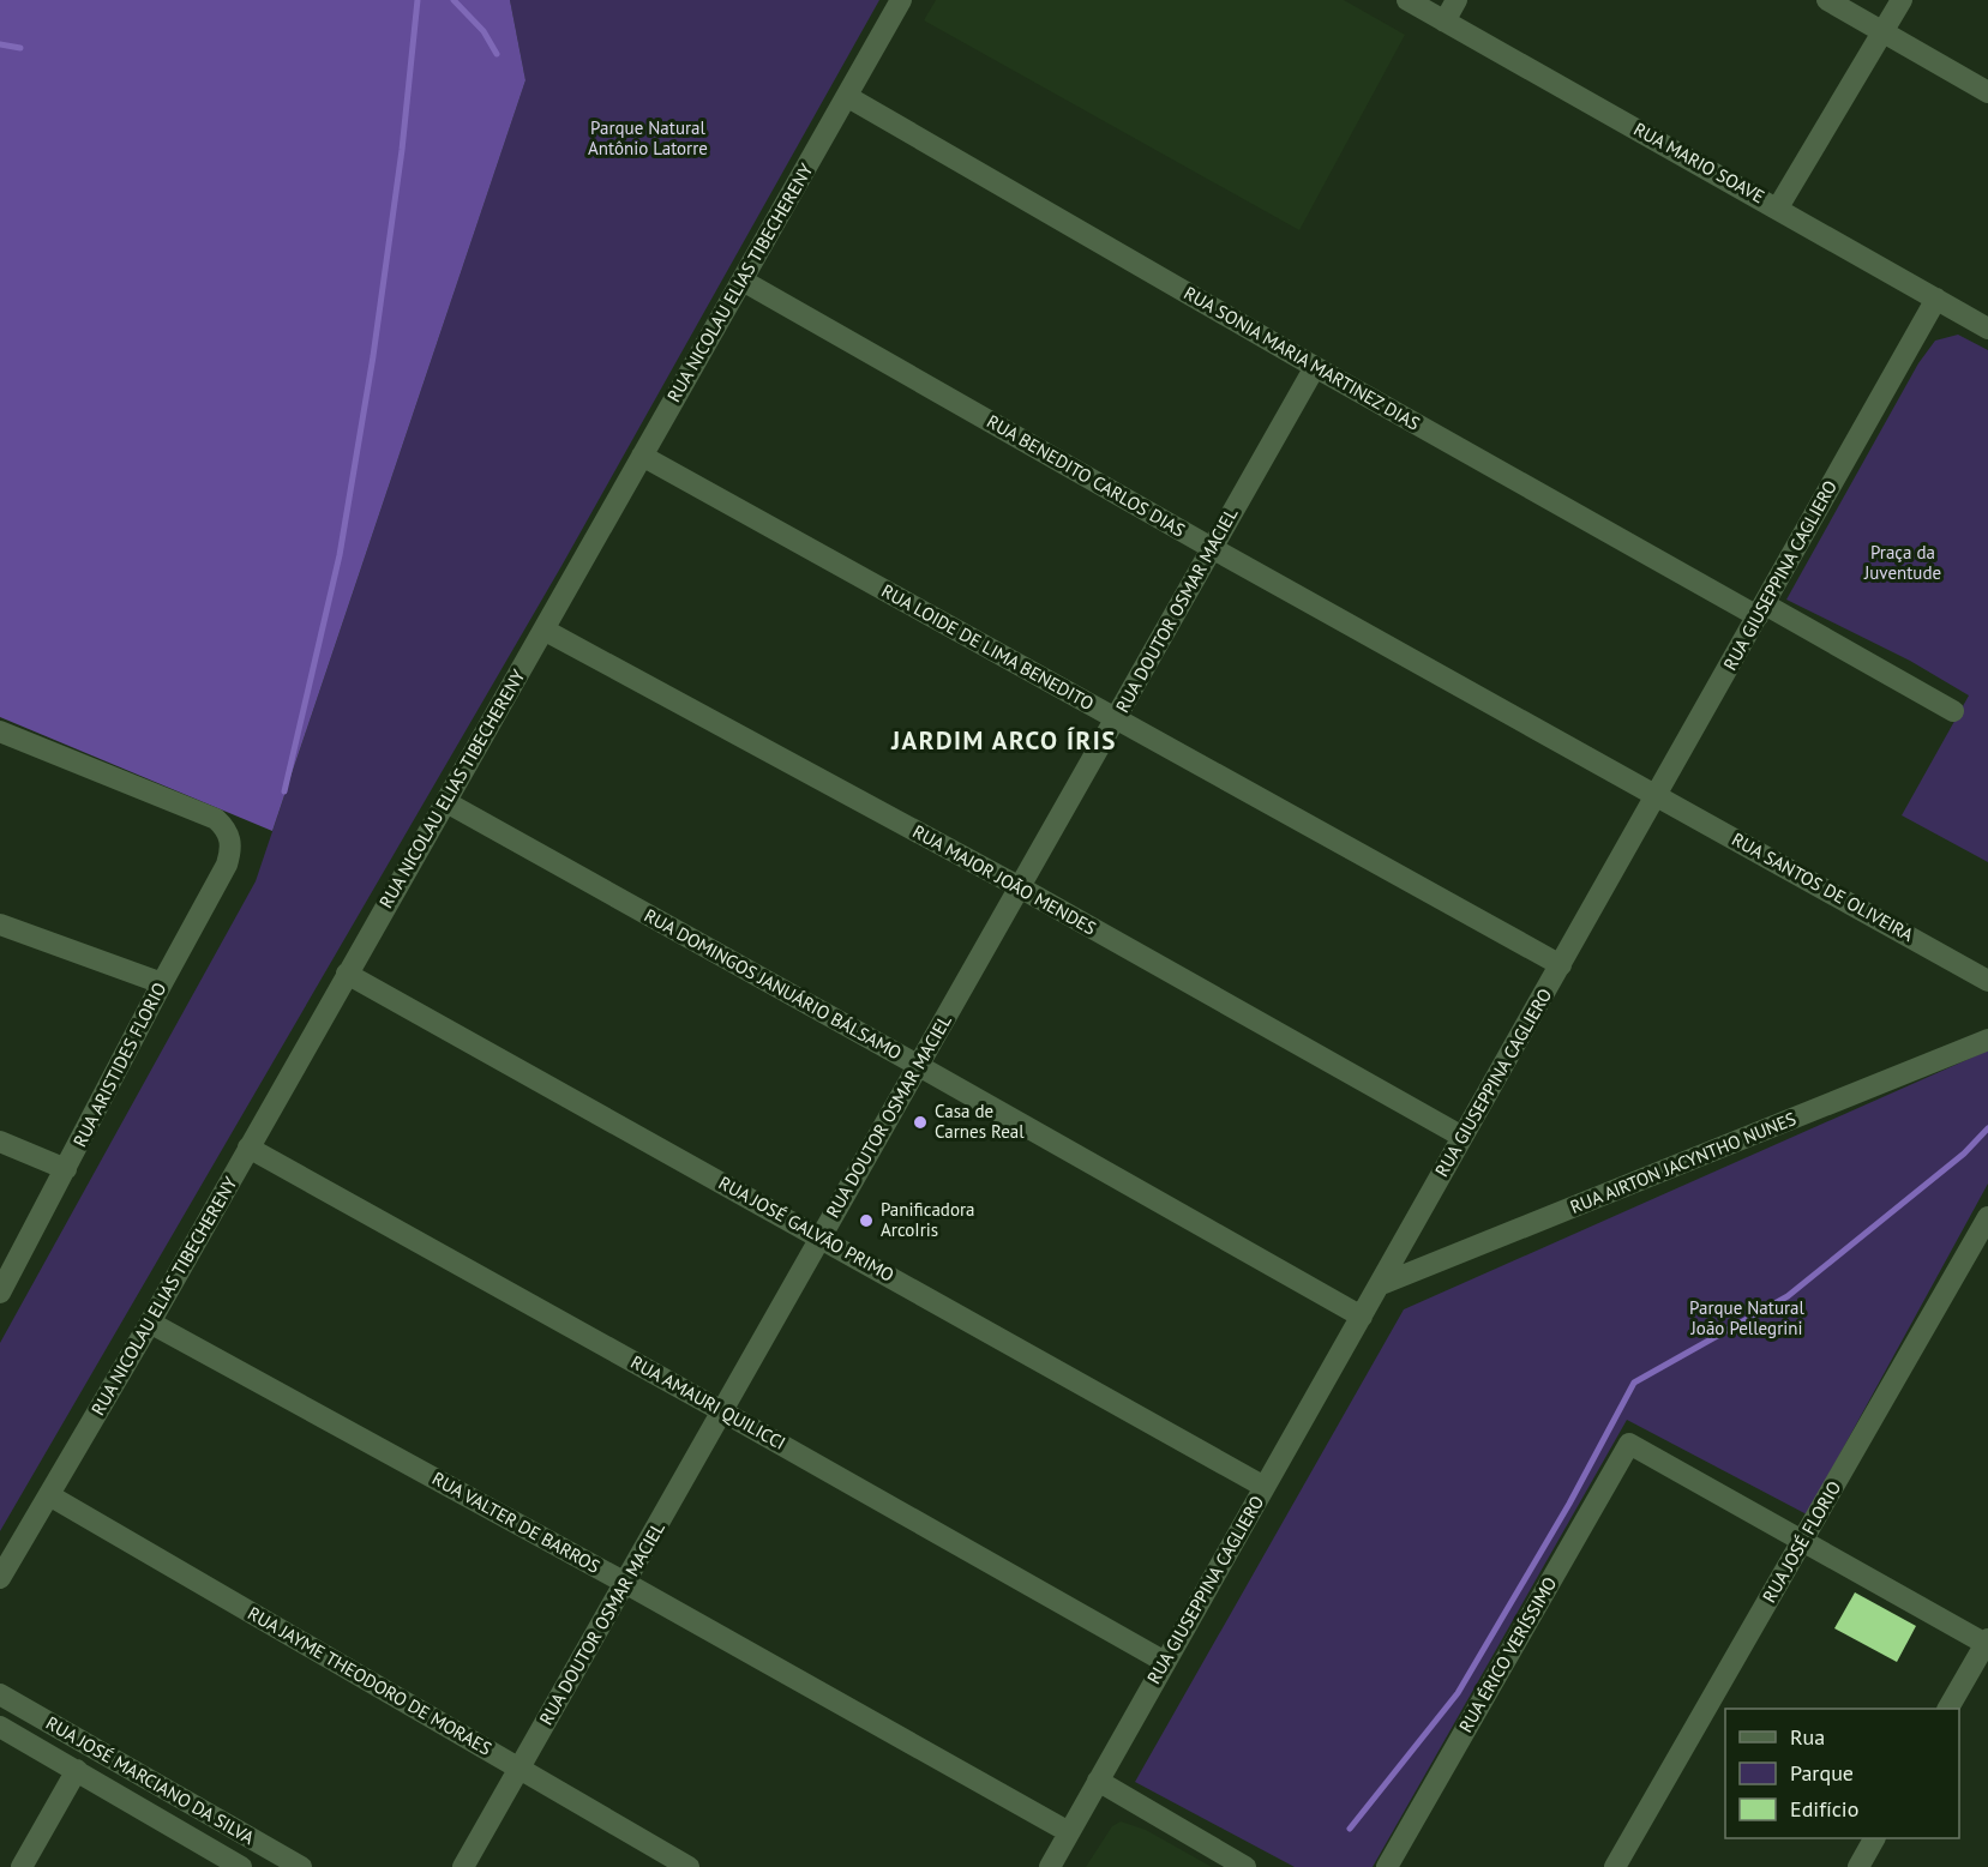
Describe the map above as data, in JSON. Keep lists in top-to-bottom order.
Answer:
{
  "streets": {
    "street": [
      "RUA MARIO SOAVE",
      "RUA NICOLAU ELIAS TIBECHERENY",
      "RUA SONIA MARIA MARTINEZ DIAS",
      "RUA BENEDITO CARLOS DIAS",
      "RUA GIUSEPPINA CAGLIERO",
      "RUA DOUTOR OSMAR MACIEL",
      "RUA LOIDE DE LIMA BENEDITO",
      "RUA MAJOR JOÃO MENDES",
      "RUA SANTOS DE OLIVEIRA",
      "RUA DOMINGOS JANUÁRIO BÁLSAMO",
      "RUA ARISTIDES FLORIO",
      "RUA AIRTON JACYNTHO NUNES",
      "RUA JOSÉ GALVÃO PRIMO",
      "RUA AMAURI QUILICCI",
      "RUA VALTER DE BARROS",
      "RUA JOSÉ FLORIO",
      "RUA ÉRICO VERÍSSIMO",
      "RUA JAYME THEODORO DE MORAES",
      "RUA JOSÉ MARCIANO DA SILVA"
    ]
  },
  "crossings": [
    ["RUA MARIO SOAVE", "RUA GIUSEPPINA CAGLIERO"],
    ["RUA NICOLAU ELIAS TIBECHERENY", "RUA SONIA MARIA MARTINEZ DIAS"],
    ["RUA NICOLAU ELIAS TIBECHERENY", "RUA BENEDITO CARLOS DIAS"],
    ["RUA NICOLAU ELIAS TIBECHERENY", "RUA LOIDE DE LIMA BENEDITO"],
    ["RUA NICOLAU ELIAS TIBECHERENY", "RUA MAJOR JOÃO MENDES"],
    ["RUA NICOLAU ELIAS TIBECHERENY", "RUA DOMINGOS JANUÁRIO BÁLSAMO"],
    ["RUA NICOLAU ELIAS TIBECHERENY", "RUA JOSÉ GALVÃO PRIMO"],
    ["RUA NICOLAU ELIAS TIBECHERENY", "RUA AMAURI QUILICCI"],
    ["RUA NICOLAU ELIAS TIBECHERENY", "RUA VALTER DE BARROS"],
    ["RUA NICOLAU ELIAS TIBECHERENY", "RUA JAYME THEODORO DE MORAES"],
    ["RUA SONIA MARIA MARTINEZ DIAS", "RUA GIUSEPPINA CAGLIERO"],
    ["RUA SONIA MARIA MARTINEZ DIAS", "RUA DOUTOR OSMAR MACIEL"],
    ["RUA BENEDITO CARLOS DIAS", "RUA GIUSEPPINA CAGLIERO"],
    ["RUA BENEDITO CARLOS DIAS", "RUA DOUTOR OSMAR MACIEL"],
    ["RUA BENEDITO CARLOS DIAS", "RUA SANTOS DE OLIVEIRA"],
    ["RUA GIUSEPPINA CAGLIERO", "RUA LOIDE DE LIMA BENEDITO"],
    ["RUA GIUSEPPINA CAGLIERO", "RUA MAJOR JOÃO MENDES"],
    ["RUA GIUSEPPINA CAGLIERO", "RUA SANTOS DE OLIVEIRA"],
    ["RUA GIUSEPPINA CAGLIERO", "RUA DOMINGOS JANUÁRIO BÁLSAMO"],
    ["RUA GIUSEPPINA CAGLIERO", "RUA AIRTON JACYNTHO NUNES"],
    ["RUA GIUSEPPINA CAGLIERO", "RUA JOSÉ GALVÃO PRIMO"],
    ["RUA GIUSEPPINA CAGLIERO", "RUA AMAURI QUILICCI"],
    ["RUA GIUSEPPINA CAGLIERO", "RUA VALTER DE BARROS"],
    ["RUA DOUTOR OSMAR MACIEL", "RUA LOIDE DE LIMA BENEDITO"],
    ["RUA DOUTOR OSMAR MACIEL", "RUA MAJOR JOÃO MENDES"],
    ["RUA DOUTOR OSMAR MACIEL", "RUA DOMINGOS JANUÁRIO BÁLSAMO"],
    ["RUA DOUTOR OSMAR MACIEL", "RUA JOSÉ GALVÃO PRIMO"],
    ["RUA DOUTOR OSMAR MACIEL", "RUA AMAURI QUILICCI"],
    ["RUA DOUTOR OSMAR MACIEL", "RUA VALTER DE BARROS"],
    ["RUA DOUTOR OSMAR MACIEL", "RUA JAYME THEODORO DE MORAES"],
    ["RUA JOSÉ FLORIO", "RUA ÉRICO VERÍSSIMO"]
  ],
  "districts": ["JARDIM ARCO ÍRIS"],
  "parks": ["Parque Natural Antônio Latorre", "Praça da Juventude", "Parque Natural João Pellegrini"],
  "places": ["Casa de Carnes Real", "Panificadora ArcoIris"],
  "legend": ["Rua", "Parque", "Edifício"]
}
